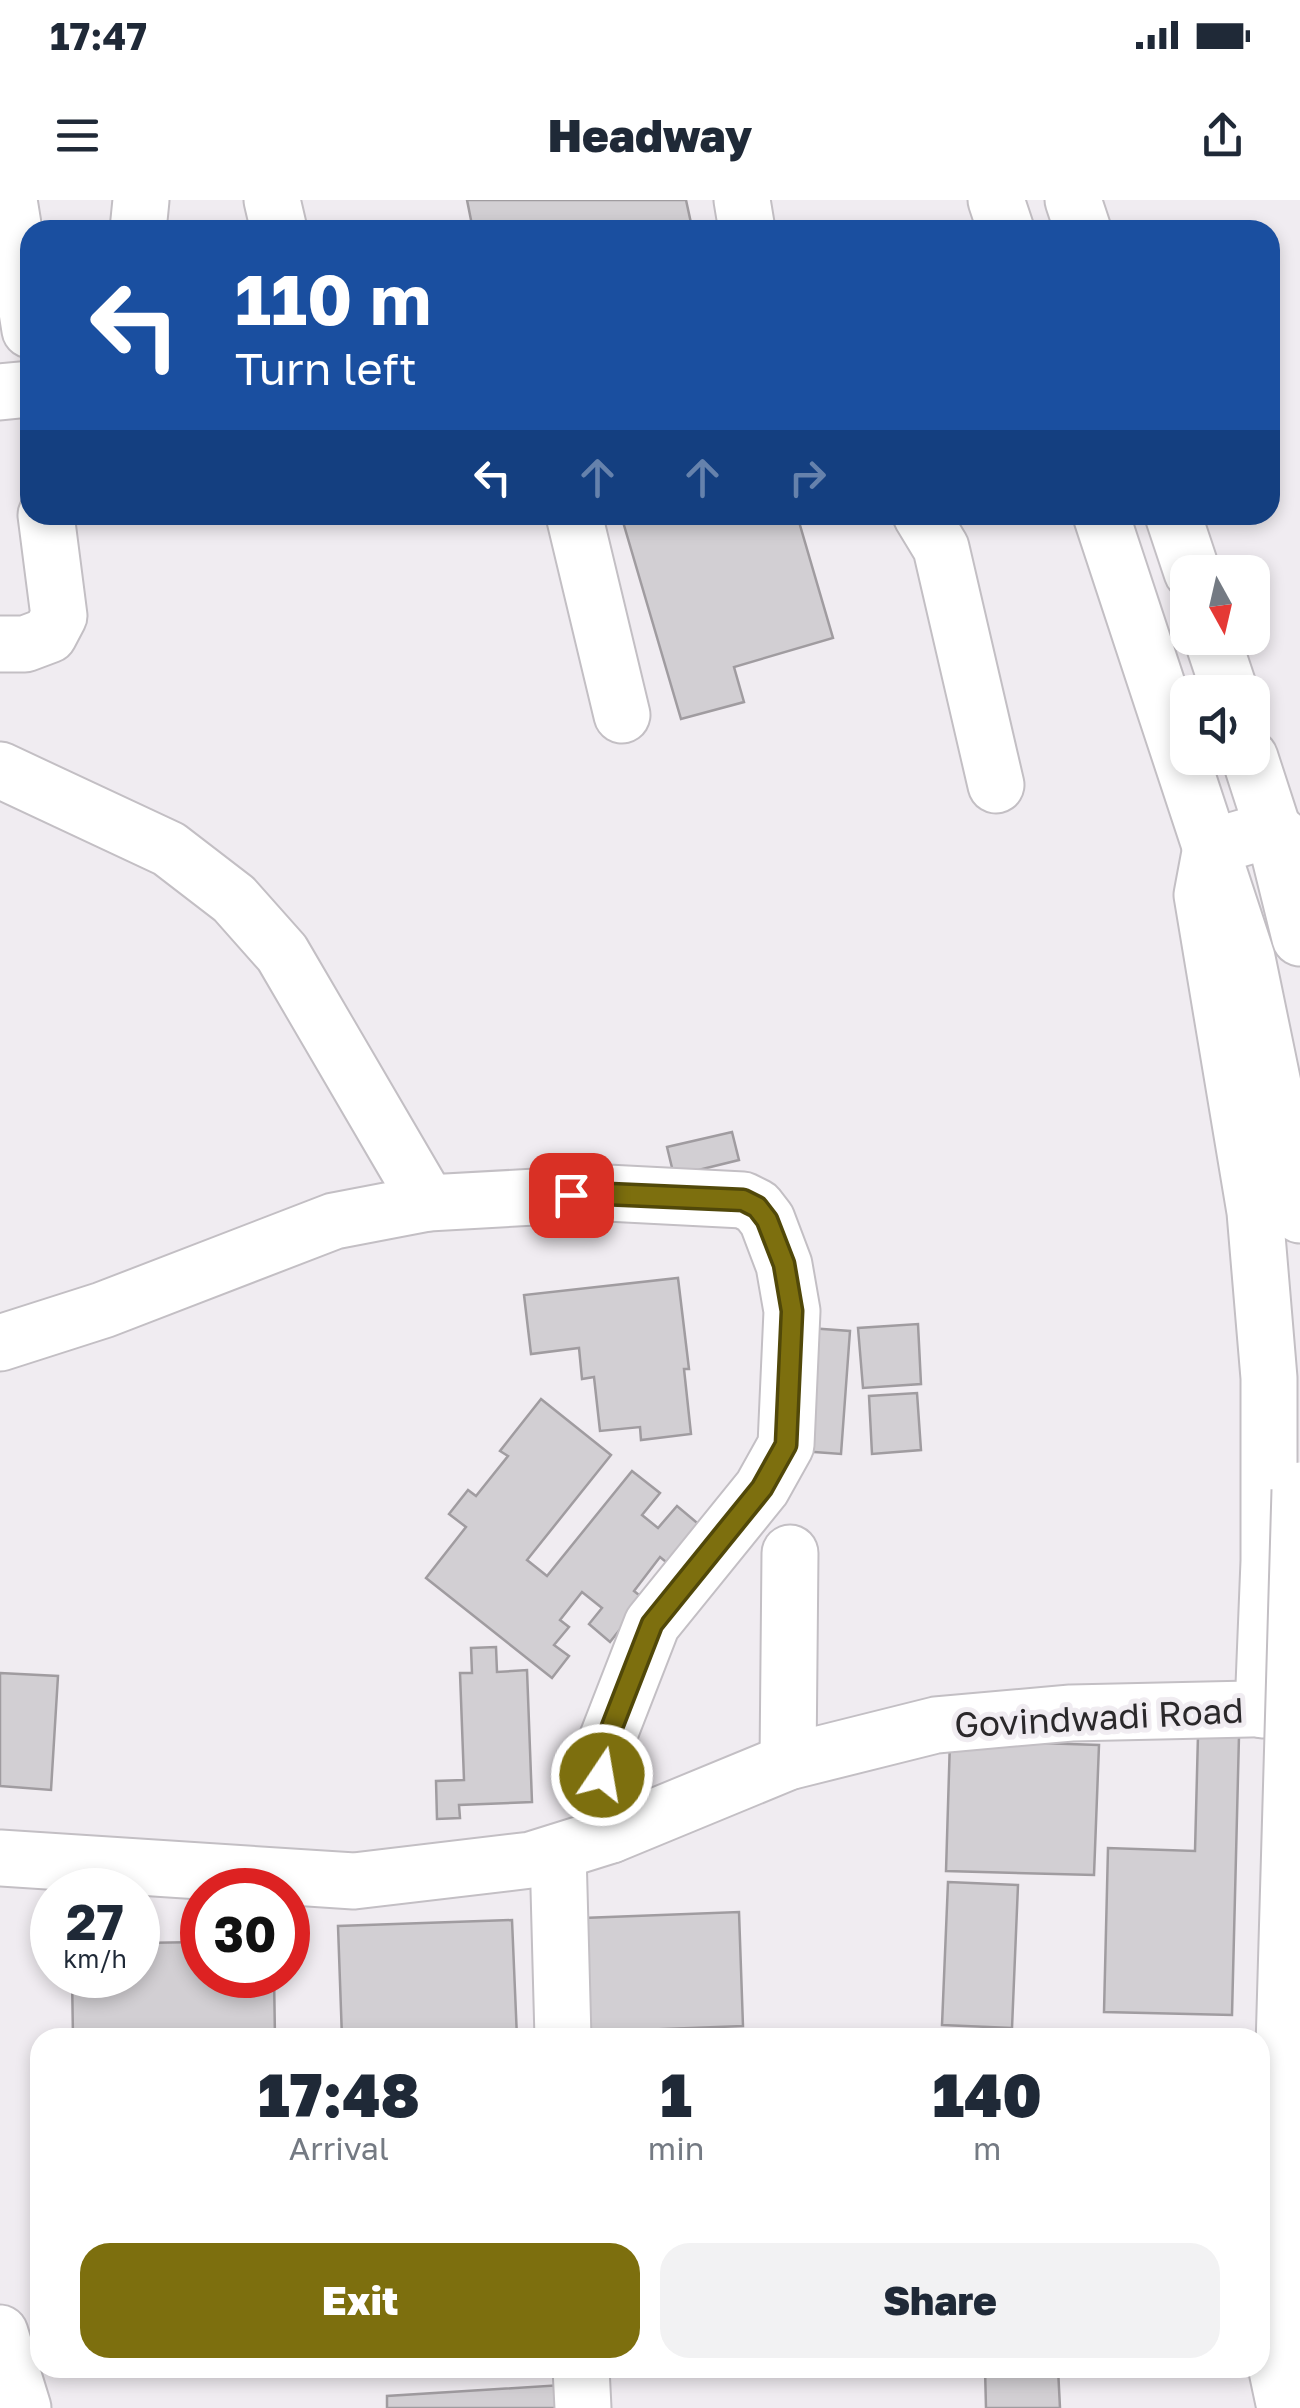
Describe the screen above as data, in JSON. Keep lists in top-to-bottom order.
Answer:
{
  "streets": {
    "street": ["Govindwadi Road"]
  },
  "north": "bottom",
  "page": {
    "status": "17:47",
    "header": "Headway",
    "turn": ["110 m", "Turn left"],
    "speed": "27 km/h",
    "limit": "30",
    "eta": [
      "17:48",
      "Arrival",
      "1",
      "min",
      "140",
      "m"
    ],
    "buttons": ["Exit", "Share"]
  }
}
